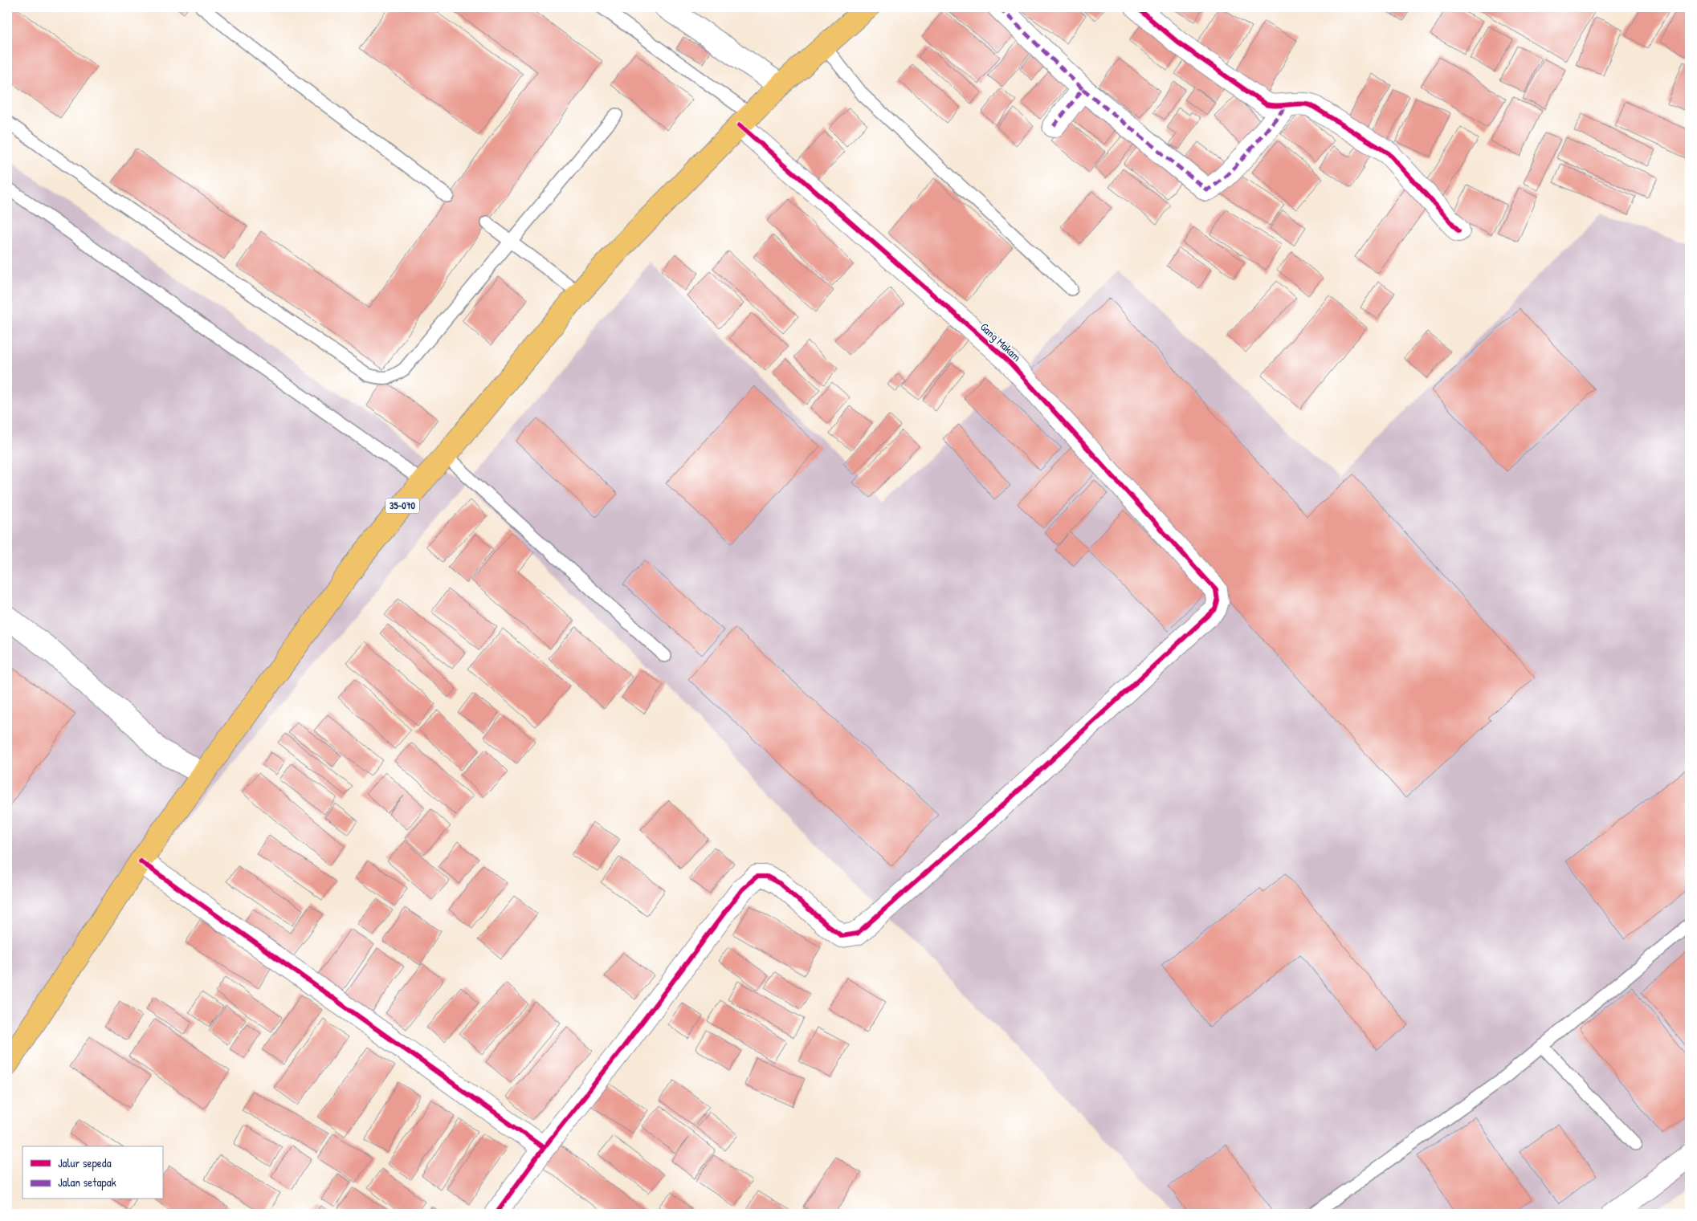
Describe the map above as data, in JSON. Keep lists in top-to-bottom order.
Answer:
{
  "streets": {
    "main road": ["35-070"],
    "street": ["Gang Makam"]
  },
  "crossings": [
    ["Gang Makam", "35-070"]
  ],
  "legend": ["Jalur sepeda", "Jalan setapak"]
}
